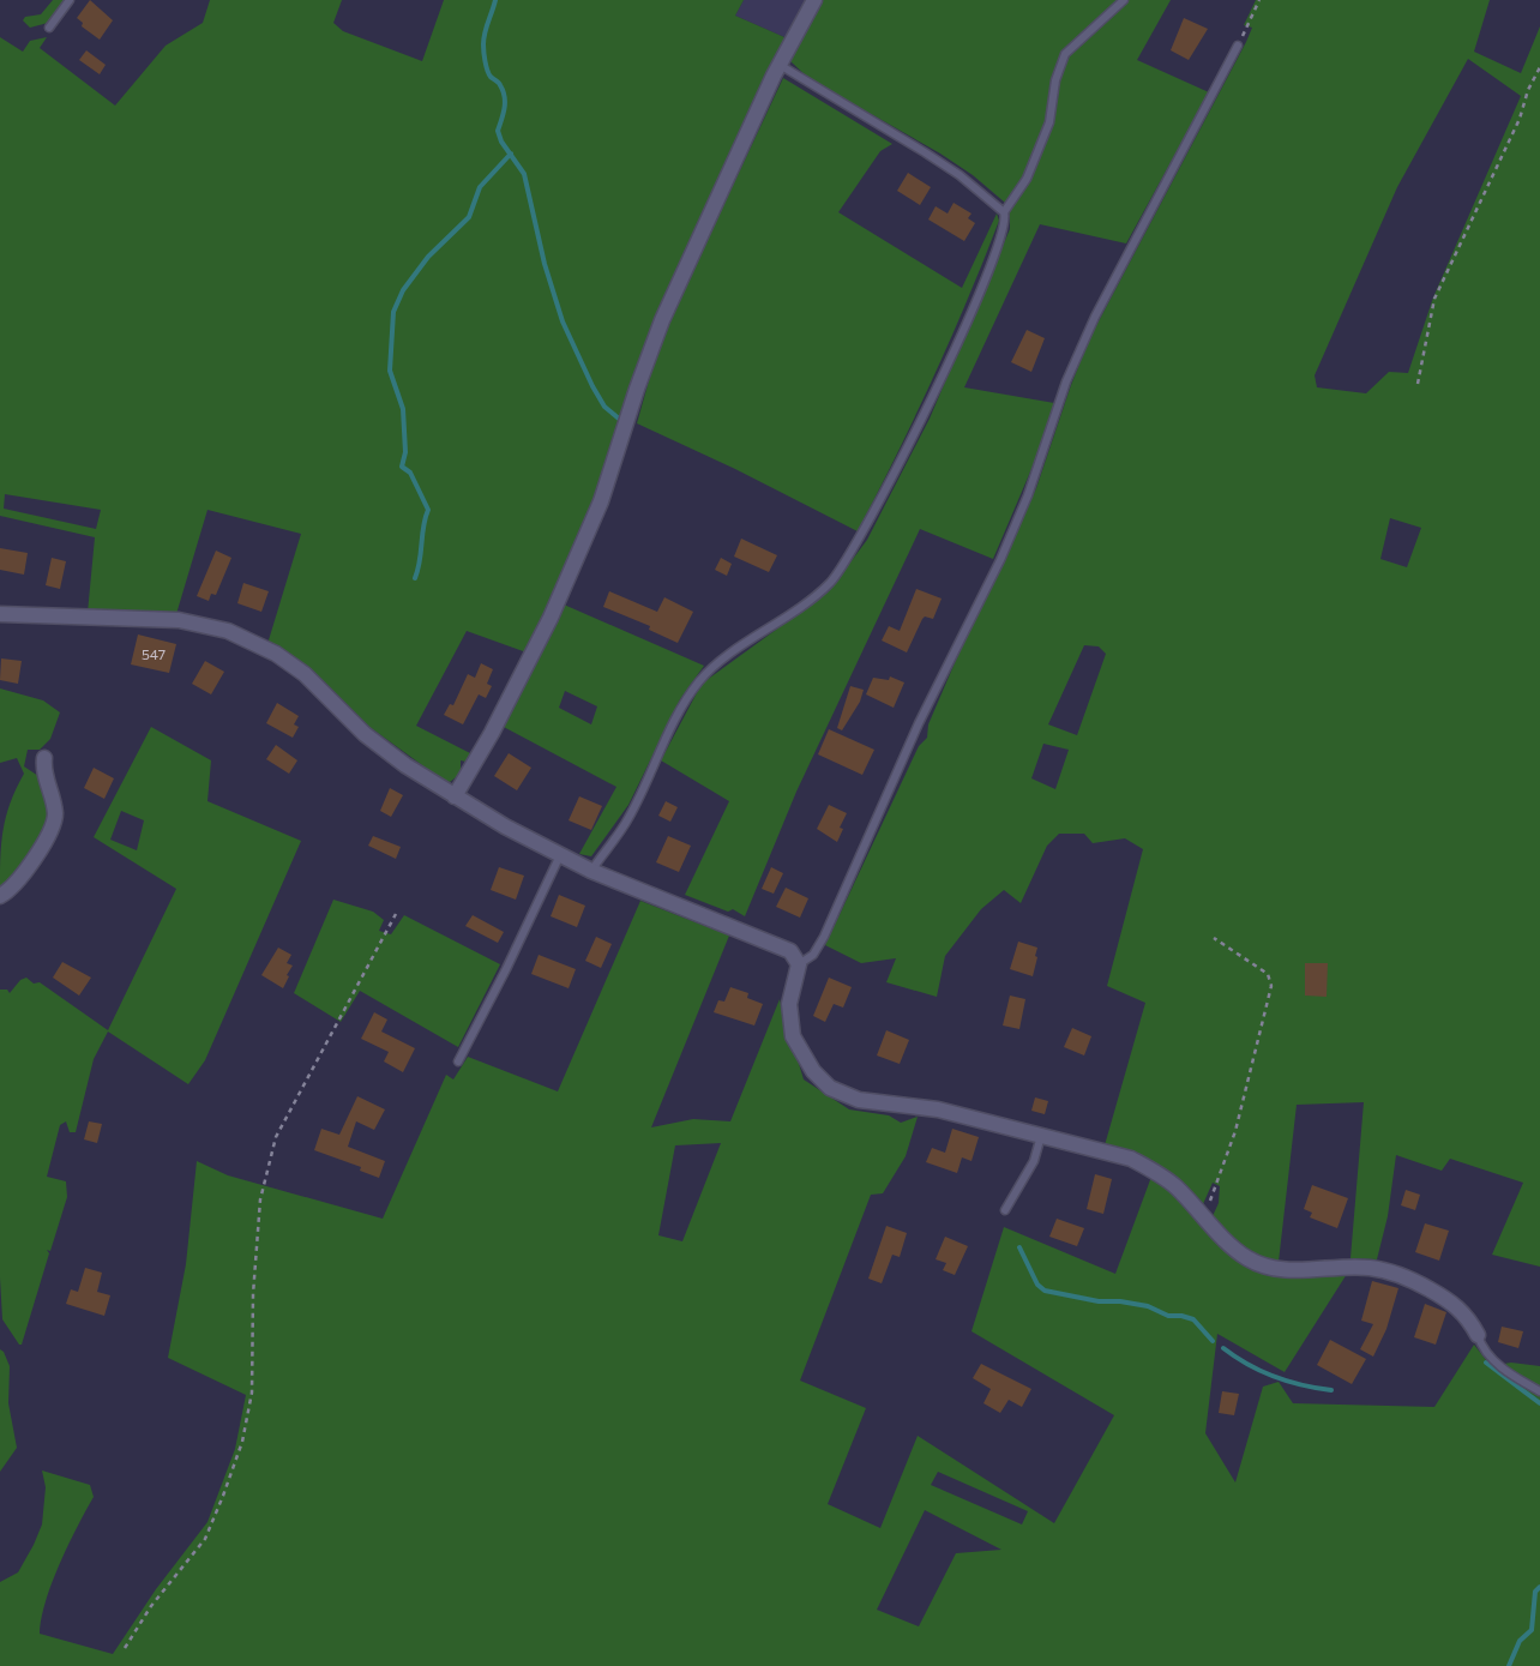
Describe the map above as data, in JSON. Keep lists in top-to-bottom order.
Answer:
{
  "house_numbers": ["547"]
}
